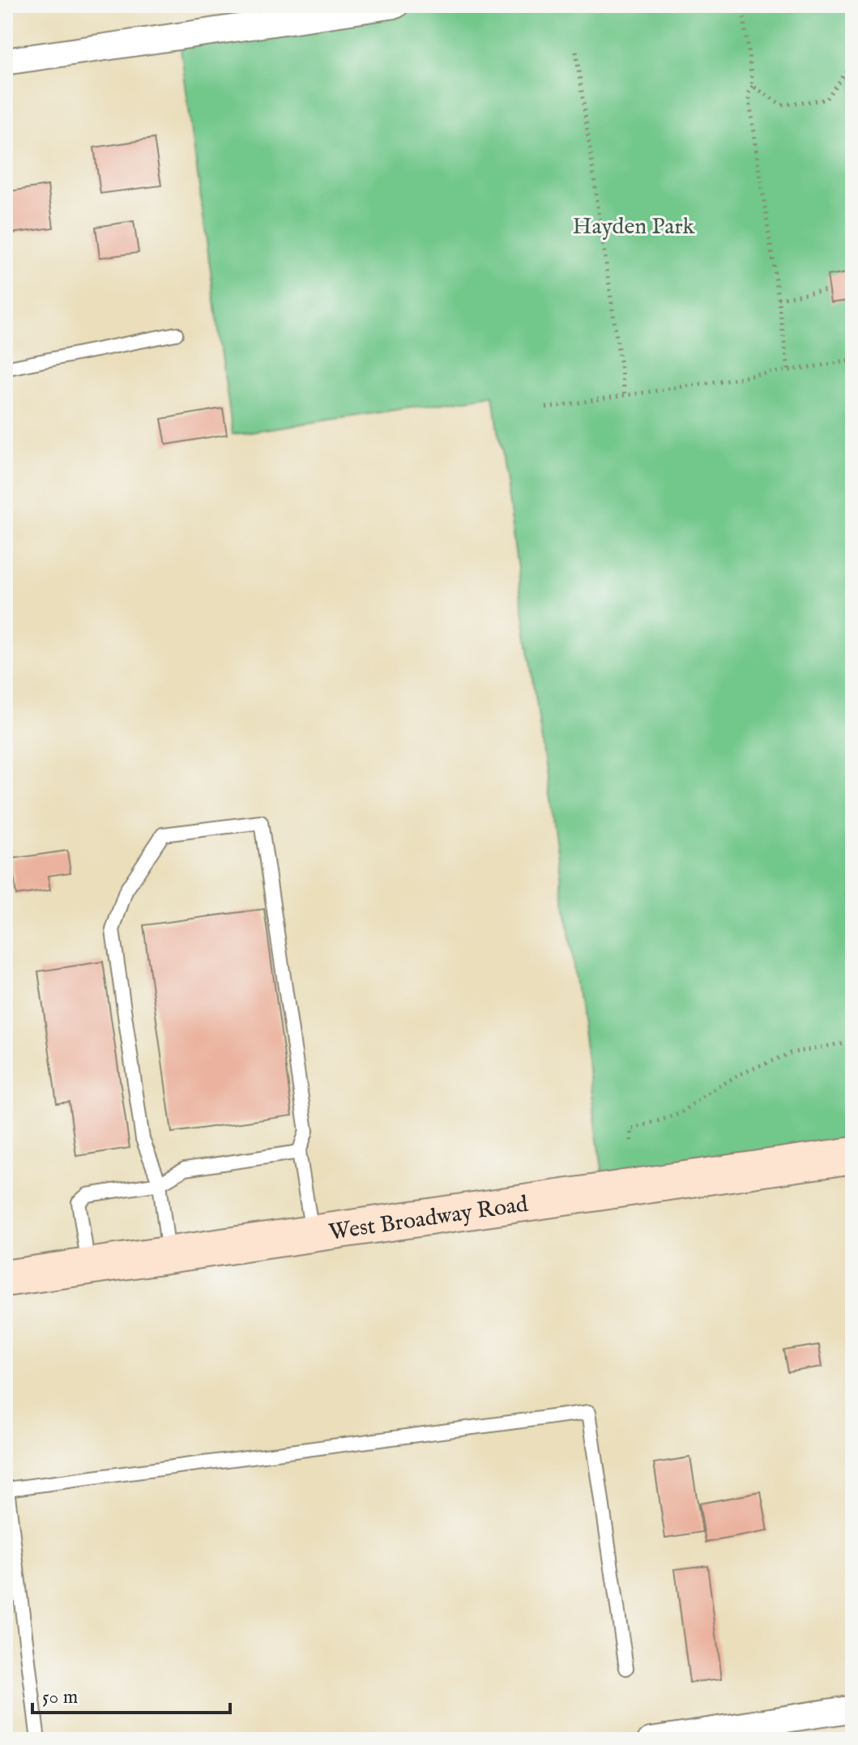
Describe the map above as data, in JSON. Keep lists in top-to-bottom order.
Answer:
{
  "streets": {
    "main road": ["West Broadway Road"]
  },
  "parks": ["Hayden Park"],
  "scale_bar": "50 m"
}
